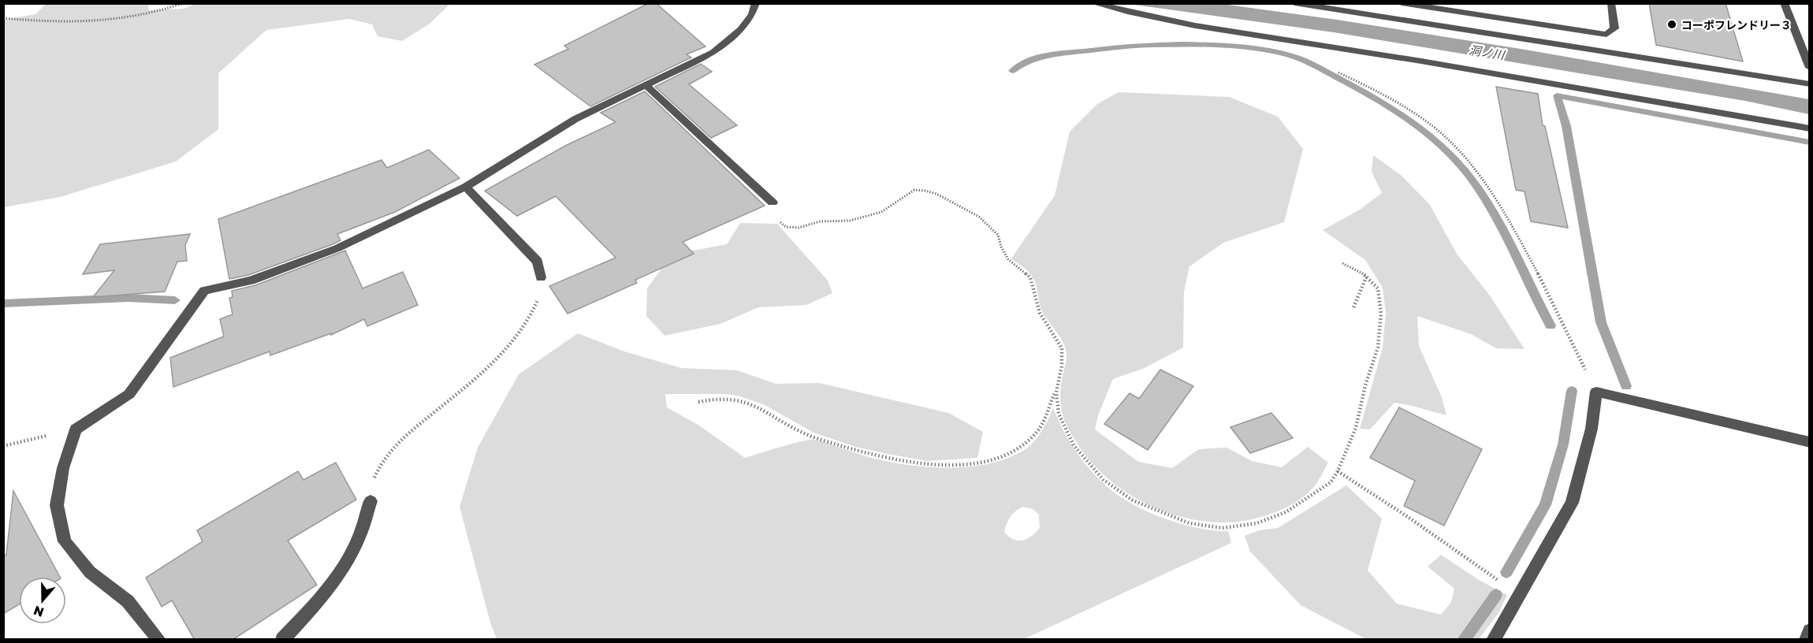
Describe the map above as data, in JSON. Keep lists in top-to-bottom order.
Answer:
{
  "water": ["洞ノ川"],
  "places": ["コーポフレンドリー３"],
  "north": "bottom"
}
